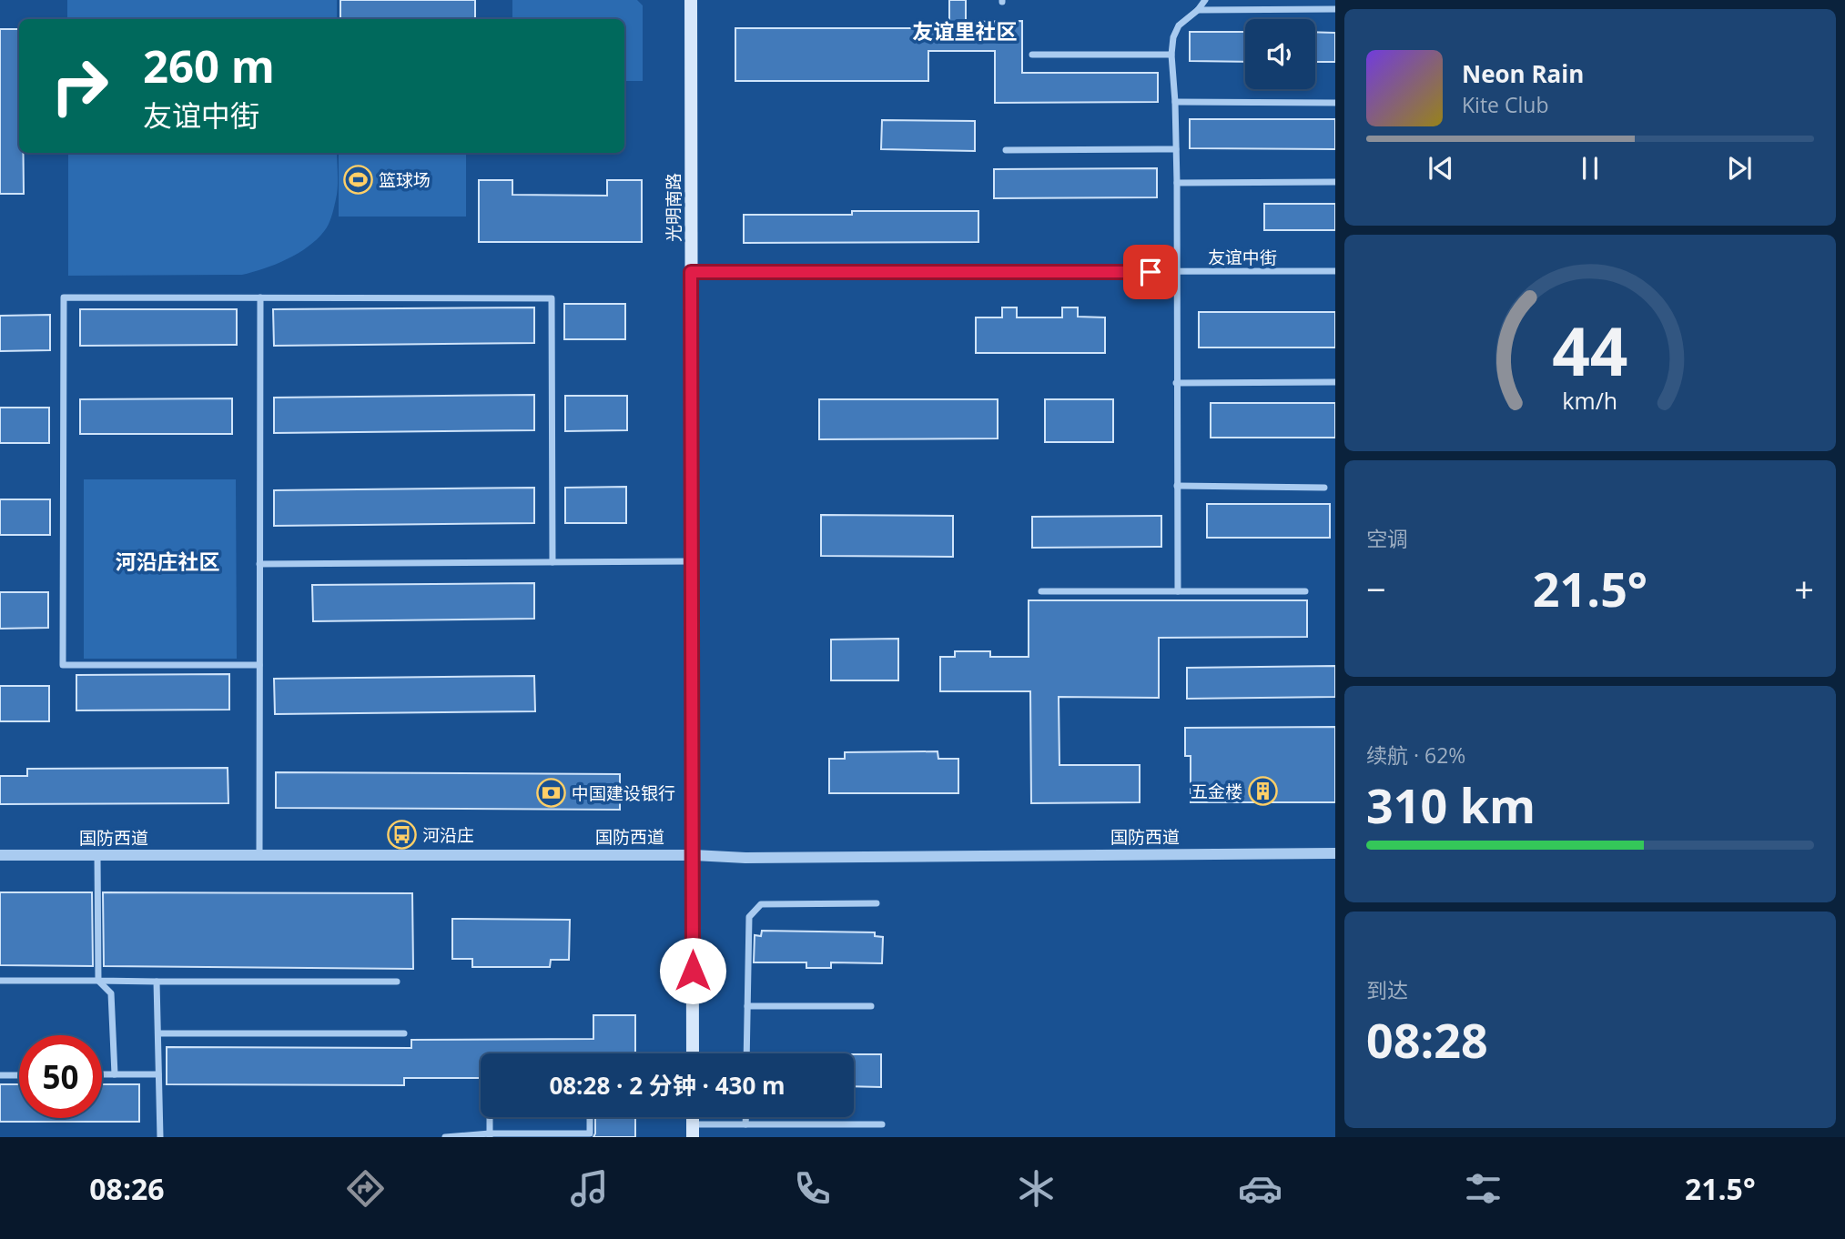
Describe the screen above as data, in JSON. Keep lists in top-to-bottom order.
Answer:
{
  "streets": {
    "main road": ["光明南路"],
    "street": ["友谊中街", "国防西道"]
  },
  "crossings": [
    ["光明南路", "友谊中街"],
    ["光明南路", "国防西道"]
  ],
  "districts": ["友谊里社区", "河沿庄社区"],
  "places": {
    "sports": ["篮球场"],
    "building": ["五金楼"],
    "bank": ["中国建设银行"],
    "bus stop": ["河沿庄"]
  },
  "page": {
    "turn": ["260 m", "友谊中街"],
    "song": ["Neon Rain", "Kite Club"],
    "tile": [
      "空调",
      ["续航 · 62%", "310 km"],
      ["到达", "08:28"]
    ],
    "heat": ["−", "21.5°", "+"],
    "limit": "50",
    "trip": "08:28 · 2 分钟 · 430 m",
    "tabs": ["08:26", "21.5°"],
    "gauge": ["44", "km/h"]
  }
}
